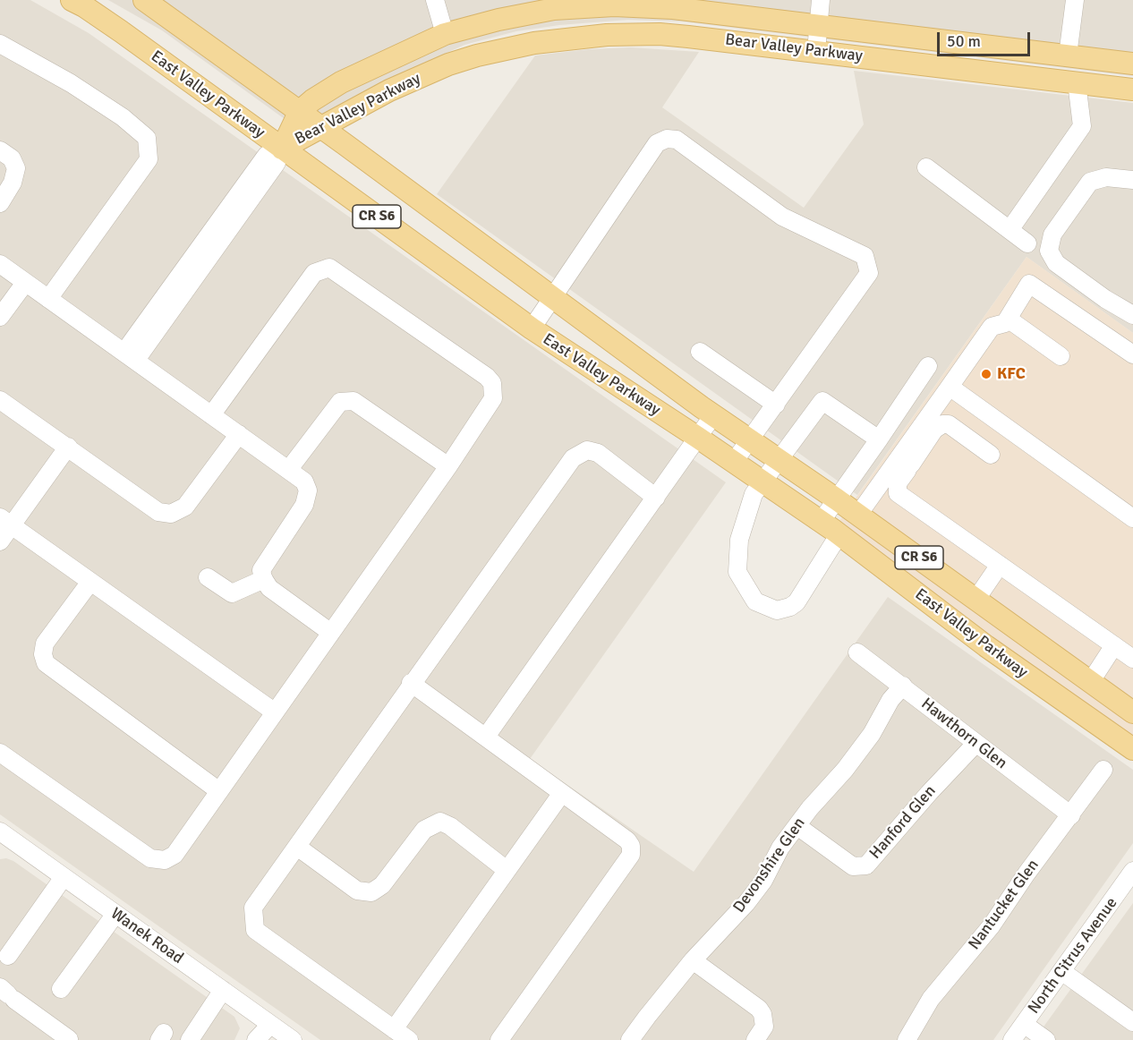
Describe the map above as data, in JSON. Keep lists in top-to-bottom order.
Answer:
{
  "streets": {
    "main road": ["Bear Valley Parkway", "East Valley Parkway", "CR S6"],
    "street": [
      "Hawthorn Glen",
      "Hanford Glen",
      "Devonshire Glen",
      "Nantucket Glen",
      "Wanek Road",
      "North Citrus Avenue"
    ]
  },
  "crossings": [
    ["Bear Valley Parkway", "East Valley Parkway"],
    ["Hawthorn Glen", "Hanford Glen"],
    ["Hawthorn Glen", "Devonshire Glen"],
    ["Hawthorn Glen", "Nantucket Glen"],
    ["Hanford Glen", "Devonshire Glen"]
  ],
  "places": ["KFC"],
  "scale_bar": "50 m"
}
